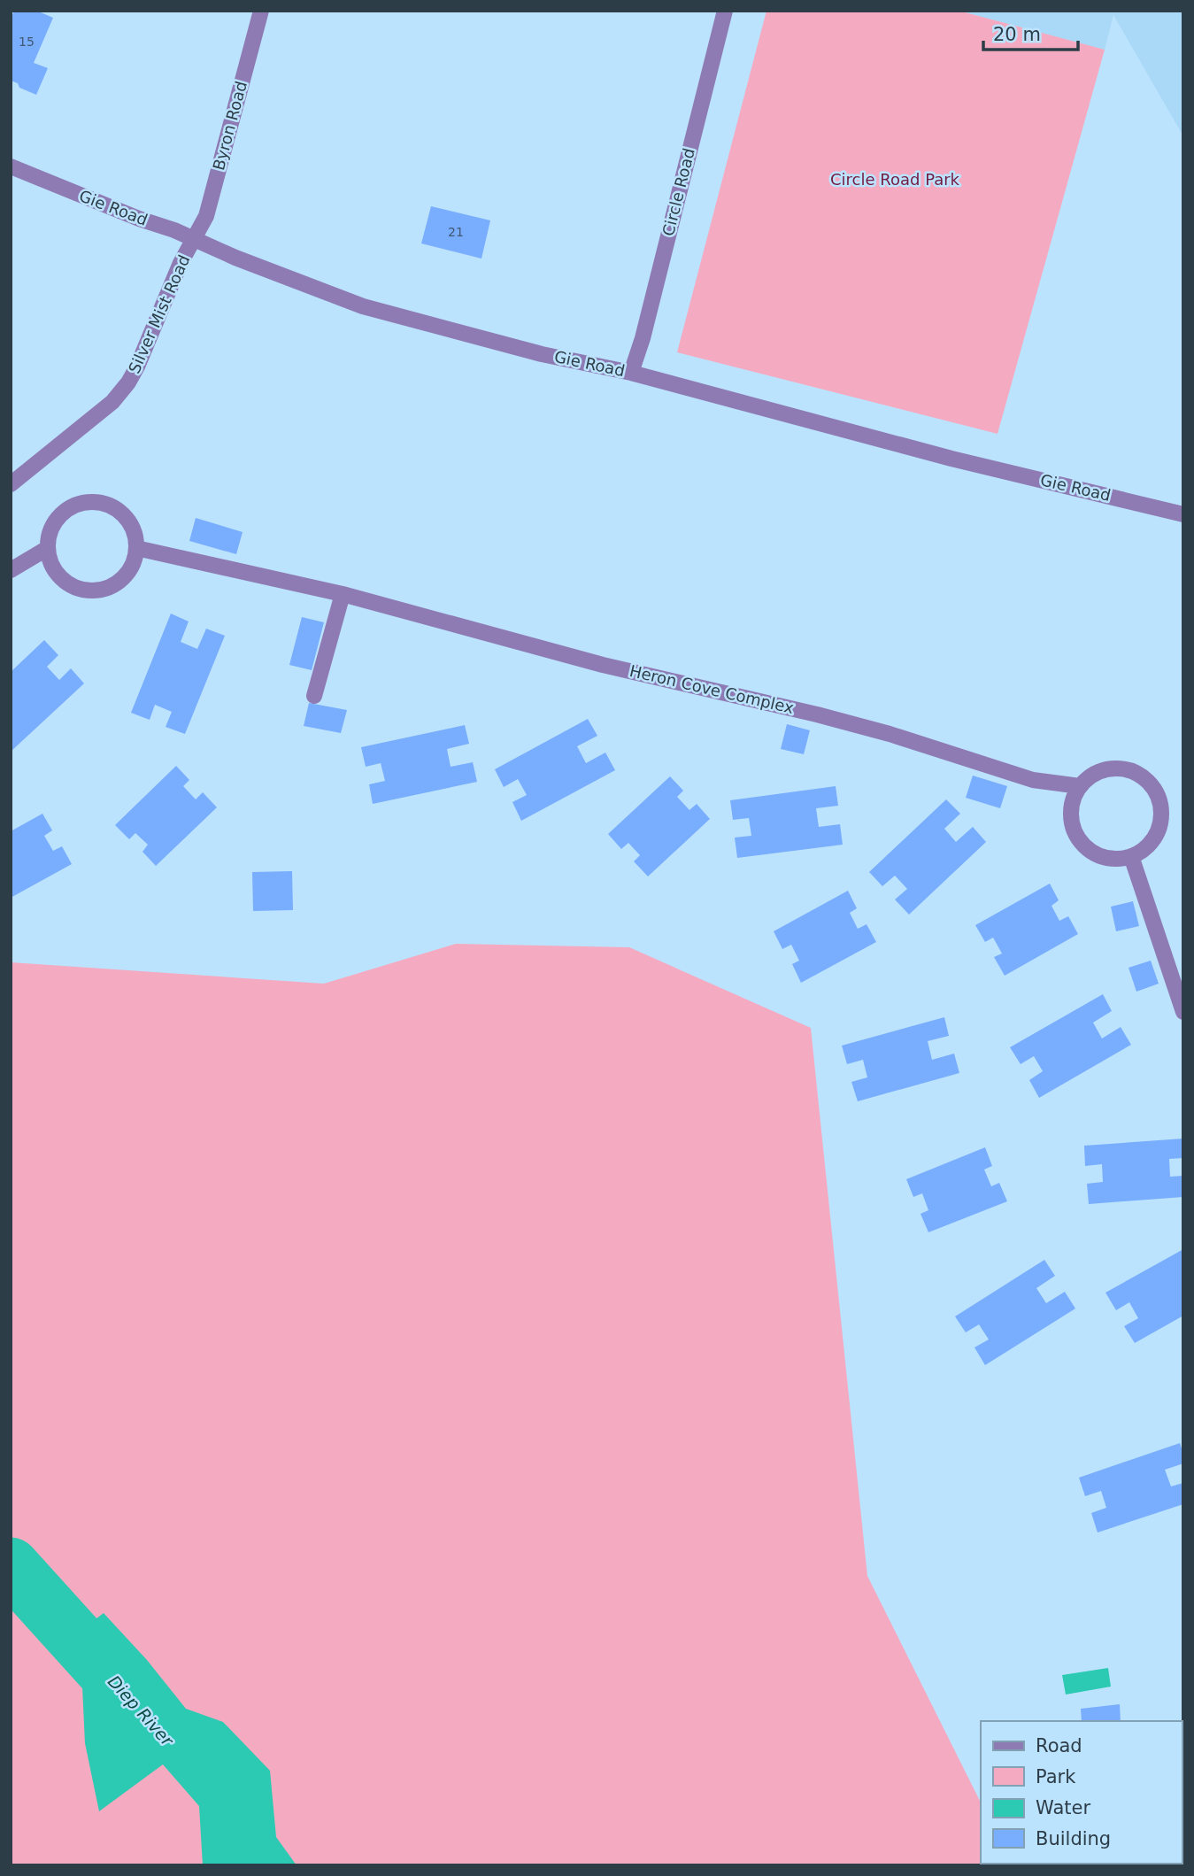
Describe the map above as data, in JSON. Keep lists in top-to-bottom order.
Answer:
{
  "streets": {
    "street": [
      "Byron Road",
      "Circle Road",
      "Gie Road",
      "Silver Mist Road",
      "Heron Cove Complex"
    ]
  },
  "crossings": [
    ["Byron Road", "Gie Road"],
    ["Byron Road", "Silver Mist Road"],
    ["Circle Road", "Gie Road"],
    ["Gie Road", "Silver Mist Road"]
  ],
  "water": ["Diep River"],
  "parks": ["Circle Road Park"],
  "house_numbers": ["15", "21"],
  "legend": [
    "Road",
    "Park",
    "Water",
    "Building"
  ],
  "scale_bar": "20 m"
}
